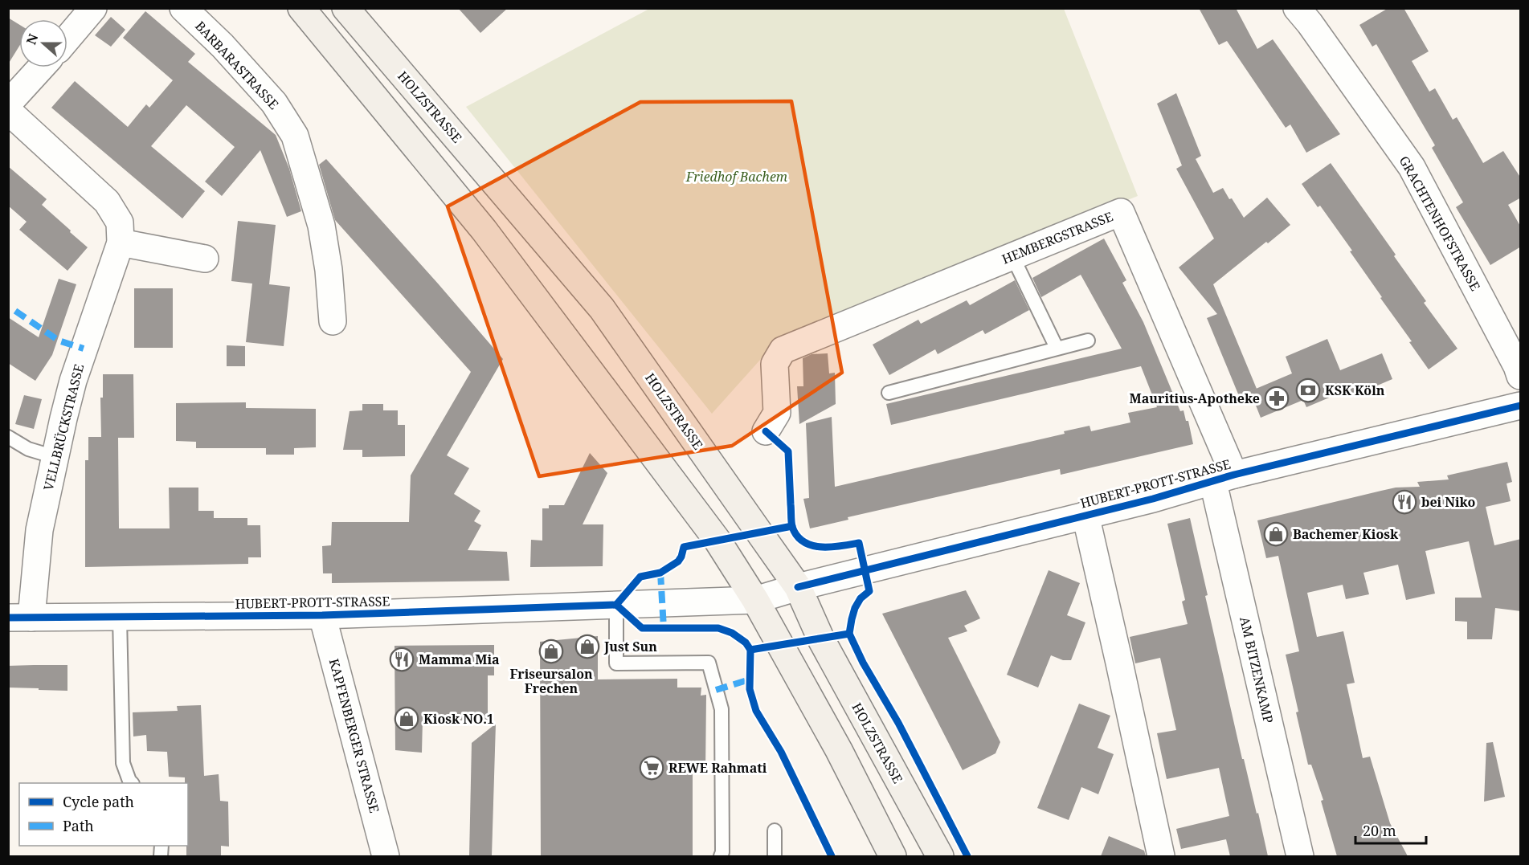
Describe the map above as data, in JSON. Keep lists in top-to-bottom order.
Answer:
{
  "streets": {
    "main road": ["HOLZSTRASSE"],
    "street": [
      "BARBARASTRASSE",
      "GRACHTENHOFSTRASSE",
      "HEMBERGSTRASSE",
      "VELLBRÜCKSTRASSE",
      "HUBERT-PROTT-STRASSE",
      "AM BITZENKAMP",
      "KAPFENBERGER STRASSE"
    ]
  },
  "crossings": [
    ["HOLZSTRASSE", "HUBERT-PROTT-STRASSE"],
    ["HEMBERGSTRASSE", "HUBERT-PROTT-STRASSE"],
    ["HEMBERGSTRASSE", "AM BITZENKAMP"],
    ["VELLBRÜCKSTRASSE", "HUBERT-PROTT-STRASSE"],
    ["HUBERT-PROTT-STRASSE", "AM BITZENKAMP"],
    ["HUBERT-PROTT-STRASSE", "KAPFENBERGER STRASSE"]
  ],
  "parks": ["Friedhof Bachem"],
  "places": {
    "bank": ["KSK Köln"],
    "pharmacy": ["Mauritius-Apotheke"],
    "restaurant": ["bei Niko", "Mamma Mia"],
    "shop": [
      "Bachemer Kiosk",
      "Just Sun",
      "Friseursalon Frechen",
      "Kiosk NO.1"
    ],
    "supermarket": ["REWE Rahmati"]
  },
  "legend": ["Cycle path", "Path"],
  "scale_bar": "20 m",
  "north": "left"
}
